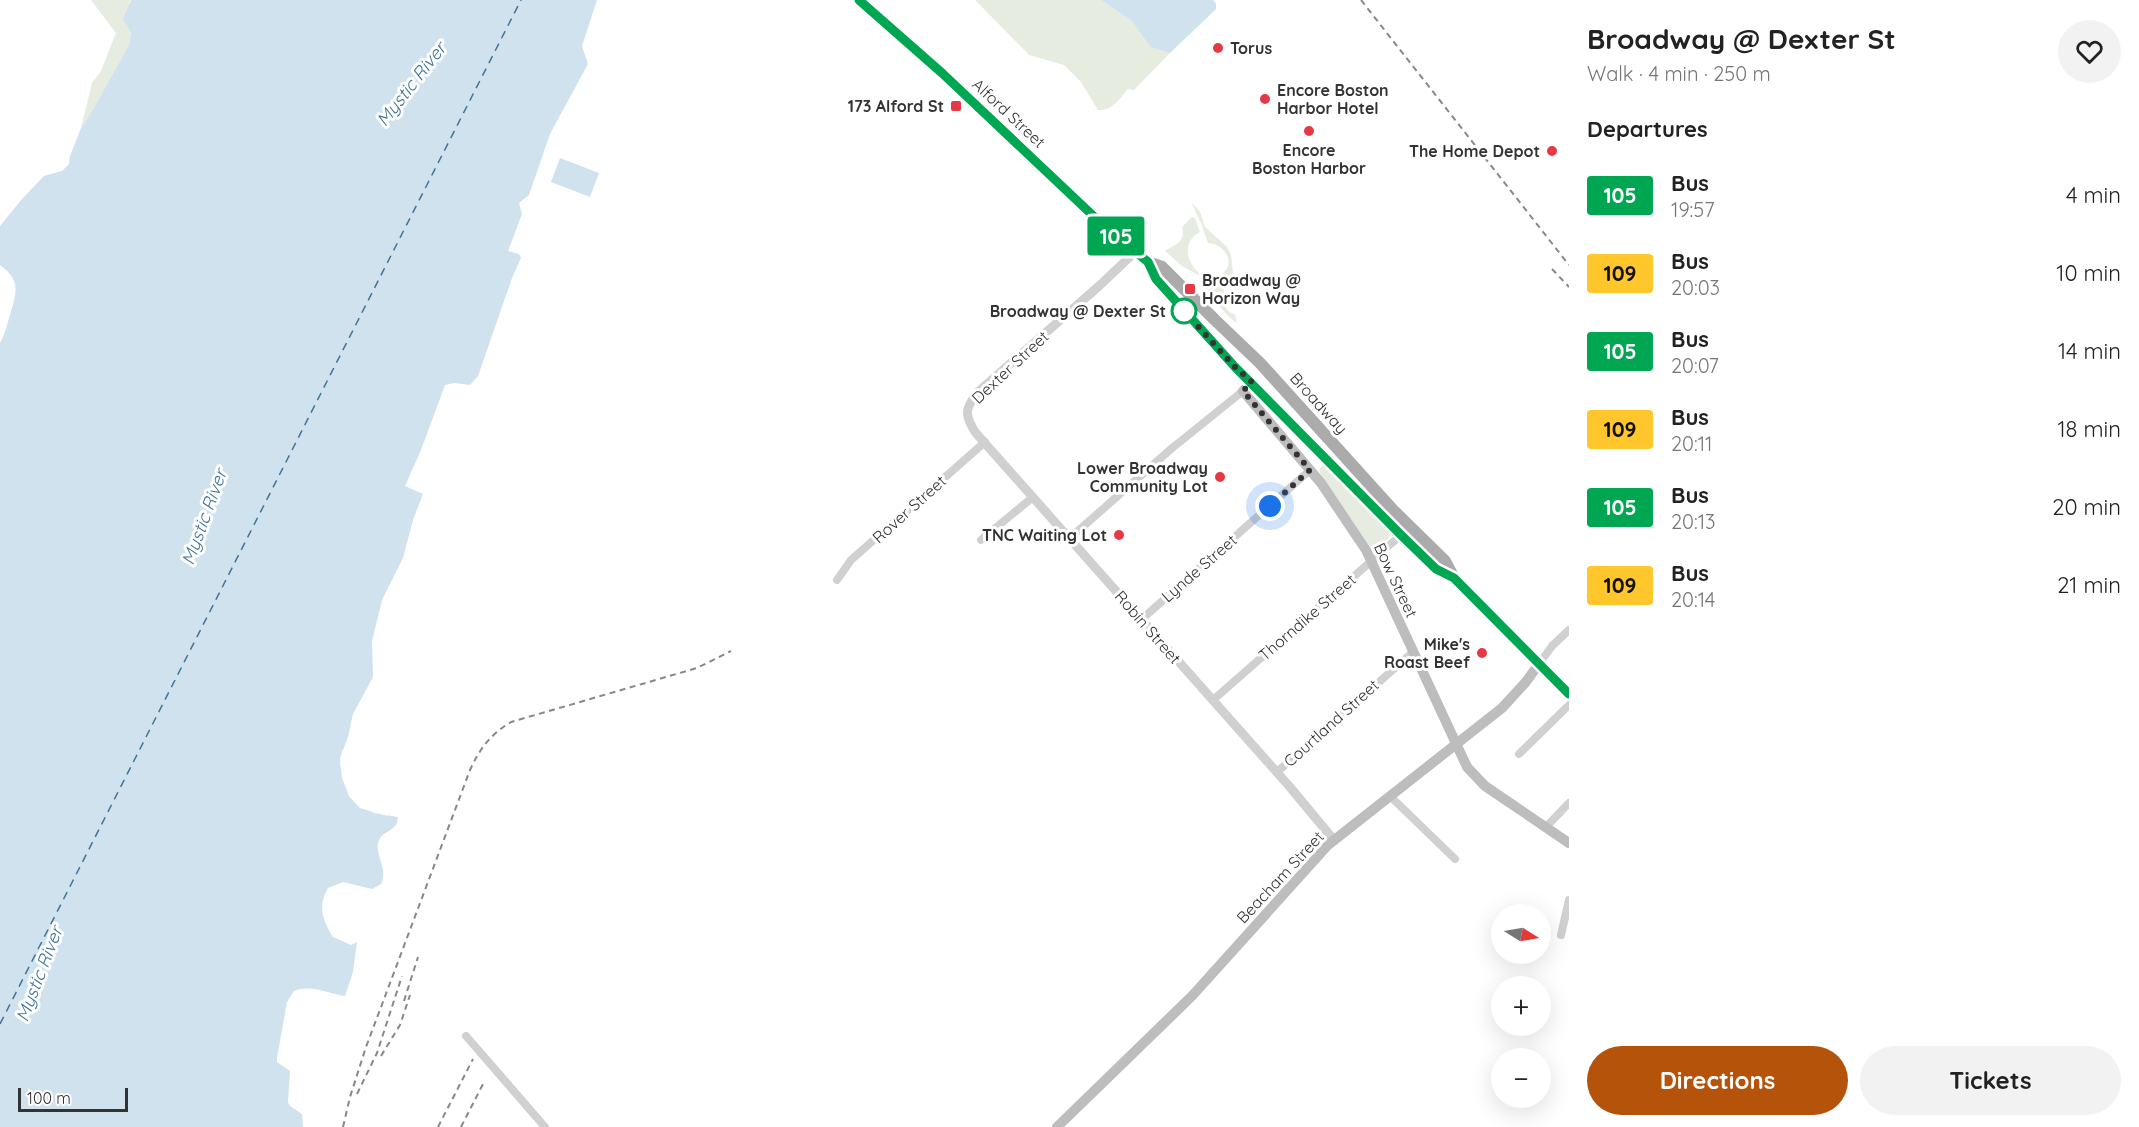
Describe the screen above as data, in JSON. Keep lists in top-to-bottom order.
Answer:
{
  "streets": {
    "main road": [
      "Alford Street",
      "Broadway",
      "Bow Street",
      "Beacham Street"
    ],
    "street": [
      "Dexter Street",
      "Rover Street",
      "Lynde Street",
      "Thorndike Street",
      "Robin Street",
      "Courtland Street"
    ]
  },
  "crossings": [
    ["Alford Street", "Dexter Street"],
    ["Alford Street", "Broadway"],
    ["Dexter Street", "Broadway"],
    ["Dexter Street", "Robin Street"],
    ["Broadway", "Bow Street"],
    ["Broadway", "Thorndike Street"],
    ["Broadway", "Beacham Street"],
    ["Rover Street", "Robin Street"],
    ["Lynde Street", "Bow Street"],
    ["Lynde Street", "Robin Street"],
    ["Bow Street", "Thorndike Street"],
    ["Bow Street", "Courtland Street"],
    ["Bow Street", "Beacham Street"],
    ["Thorndike Street", "Robin Street"],
    ["Robin Street", "Courtland Street"],
    ["Robin Street", "Beacham Street"]
  ],
  "water": ["Mystic River"],
  "places": {
    "other": [
      "Torus",
      "Encore Boston Harbor Hotel",
      "Encore Boston Harbor",
      "The Home Depot",
      "Broadway @ Dexter St",
      "Lower Broadway Community Lot",
      "TNC Waiting Lot",
      "Mike's Roast Beef"
    ],
    "transit": ["173 Alford St", "Broadway @ Horizon Way"]
  },
  "lines": ["bus line 105"],
  "scale_bar": "100 m",
  "north": "right",
  "page": {
    "on_map": "105",
    "heading": [
      ["Broadway @ Dexter St", "Walk · 4 min · 250 m"],
      "Departures"
    ],
    "list": [
      {
        "mark": "105",
        "name": "Bus",
        "note": "19:57",
        "value": "4 min"
      },
      {
        "mark": "109",
        "name": "Bus",
        "note": "20:03",
        "value": "10 min"
      },
      {
        "mark": "105",
        "name": "Bus",
        "note": "20:07",
        "value": "14 min"
      },
      {
        "mark": "109",
        "name": "Bus",
        "note": "20:11",
        "value": "18 min"
      },
      {
        "mark": "105",
        "name": "Bus",
        "note": "20:13",
        "value": "20 min"
      },
      {
        "mark": "109",
        "name": "Bus",
        "note": "20:14",
        "value": "21 min"
      }
    ],
    "map_buttons": ["+", "−"],
    "buttons": ["Directions", "Tickets"],
    "scale": "100 m"
  }
}
